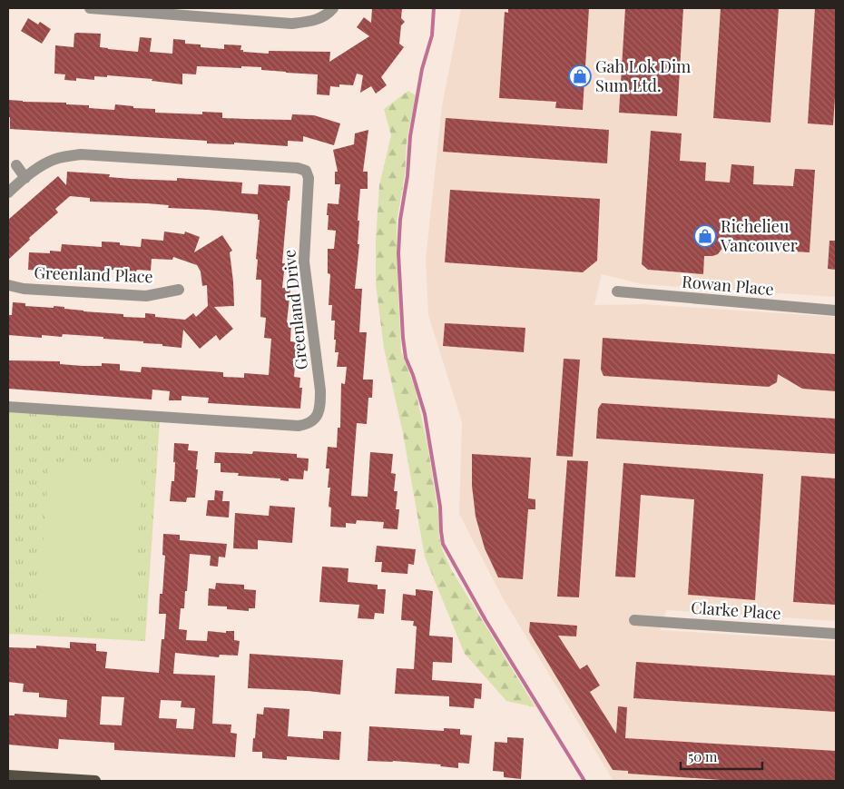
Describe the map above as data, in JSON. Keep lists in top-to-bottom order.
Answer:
{
  "streets": {
    "street": [
      "Greenland Place",
      "Rowan Place",
      "Greenland Drive",
      "Clarke Place"
    ]
  },
  "places": {
    "shop": ["Gah Lok Dim Sum Ltd.", "Richelieu Vancouver"]
  },
  "scale_bar": "50 m"
}
